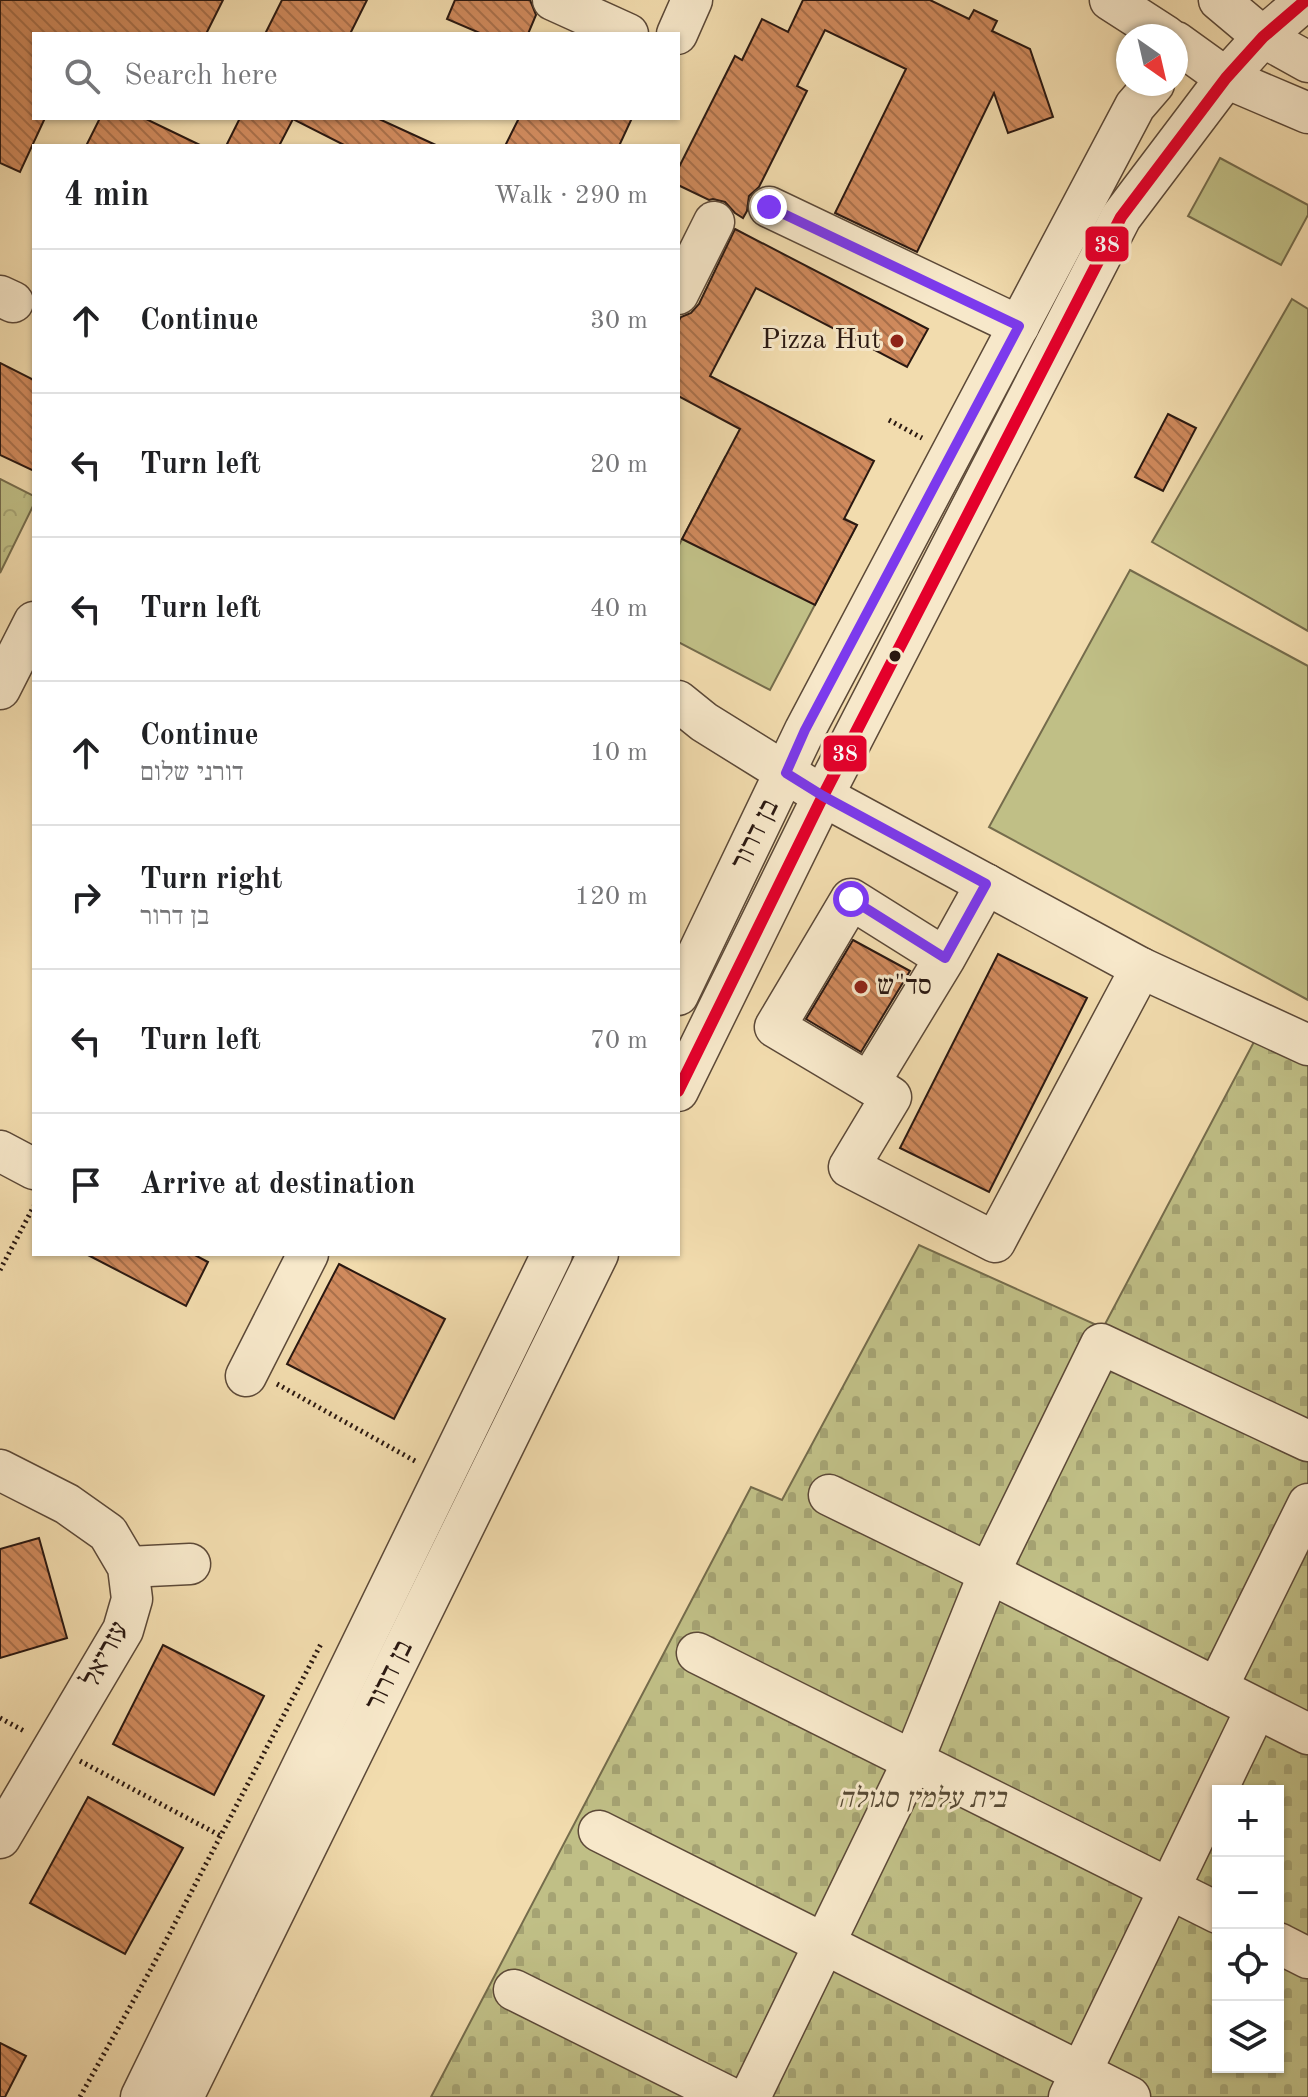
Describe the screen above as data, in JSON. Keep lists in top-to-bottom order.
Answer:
{
  "streets": {
    "street": ["בן דרור", "עזריאל"]
  },
  "parks": ["בית עלמין סגולה"],
  "places": ["Pizza Hut", "סד\"ש"],
  "lines": ["transit line 38"],
  "north": "bottom right",
  "page": {
    "search": "Search here",
    "heading": ["4 min", "Walk · 290 m"],
    "list": [
      ["Continue", "30 m"],
      ["Turn left", "20 m"],
      ["Turn left", "40 m"],
      ["Continue", "דורני שלום", "10 m"],
      ["Turn right", "בן דרור", "120 m"],
      ["Turn left", "70 m"],
      "Arrive at destination"
    ],
    "map_buttons": ["+", "−"]
  }
}
